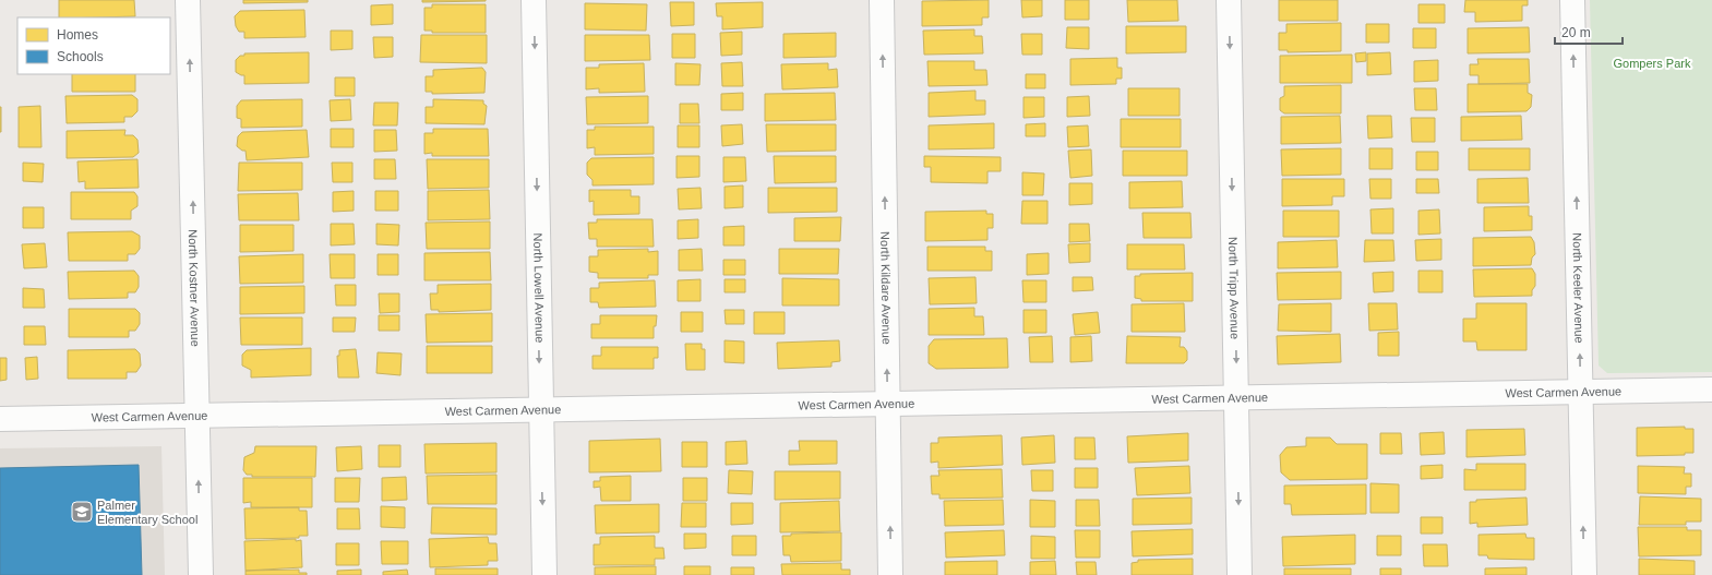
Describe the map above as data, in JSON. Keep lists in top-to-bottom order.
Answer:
{
  "streets": {
    "street": [
      "North Kostner Avenue",
      "North Tripp Avenue",
      "North Lowell Avenue",
      "North Kildare Avenue",
      "North Keeler Avenue",
      "West Carmen Avenue"
    ]
  },
  "crossings": [
    ["North Kostner Avenue", "West Carmen Avenue"],
    ["North Tripp Avenue", "West Carmen Avenue"],
    ["North Lowell Avenue", "West Carmen Avenue"],
    ["North Kildare Avenue", "West Carmen Avenue"],
    ["North Keeler Avenue", "West Carmen Avenue"]
  ],
  "one_way": [
    "North Kostner Avenue",
    "North Tripp Avenue",
    "North Lowell Avenue",
    "North Kildare Avenue",
    "North Keeler Avenue"
  ],
  "parks": ["Gompers Park"],
  "places": {
    "school or university": ["Palmer Elementary School"]
  },
  "legend": ["Homes", "Schools"],
  "scale_bar": "20 m"
}
